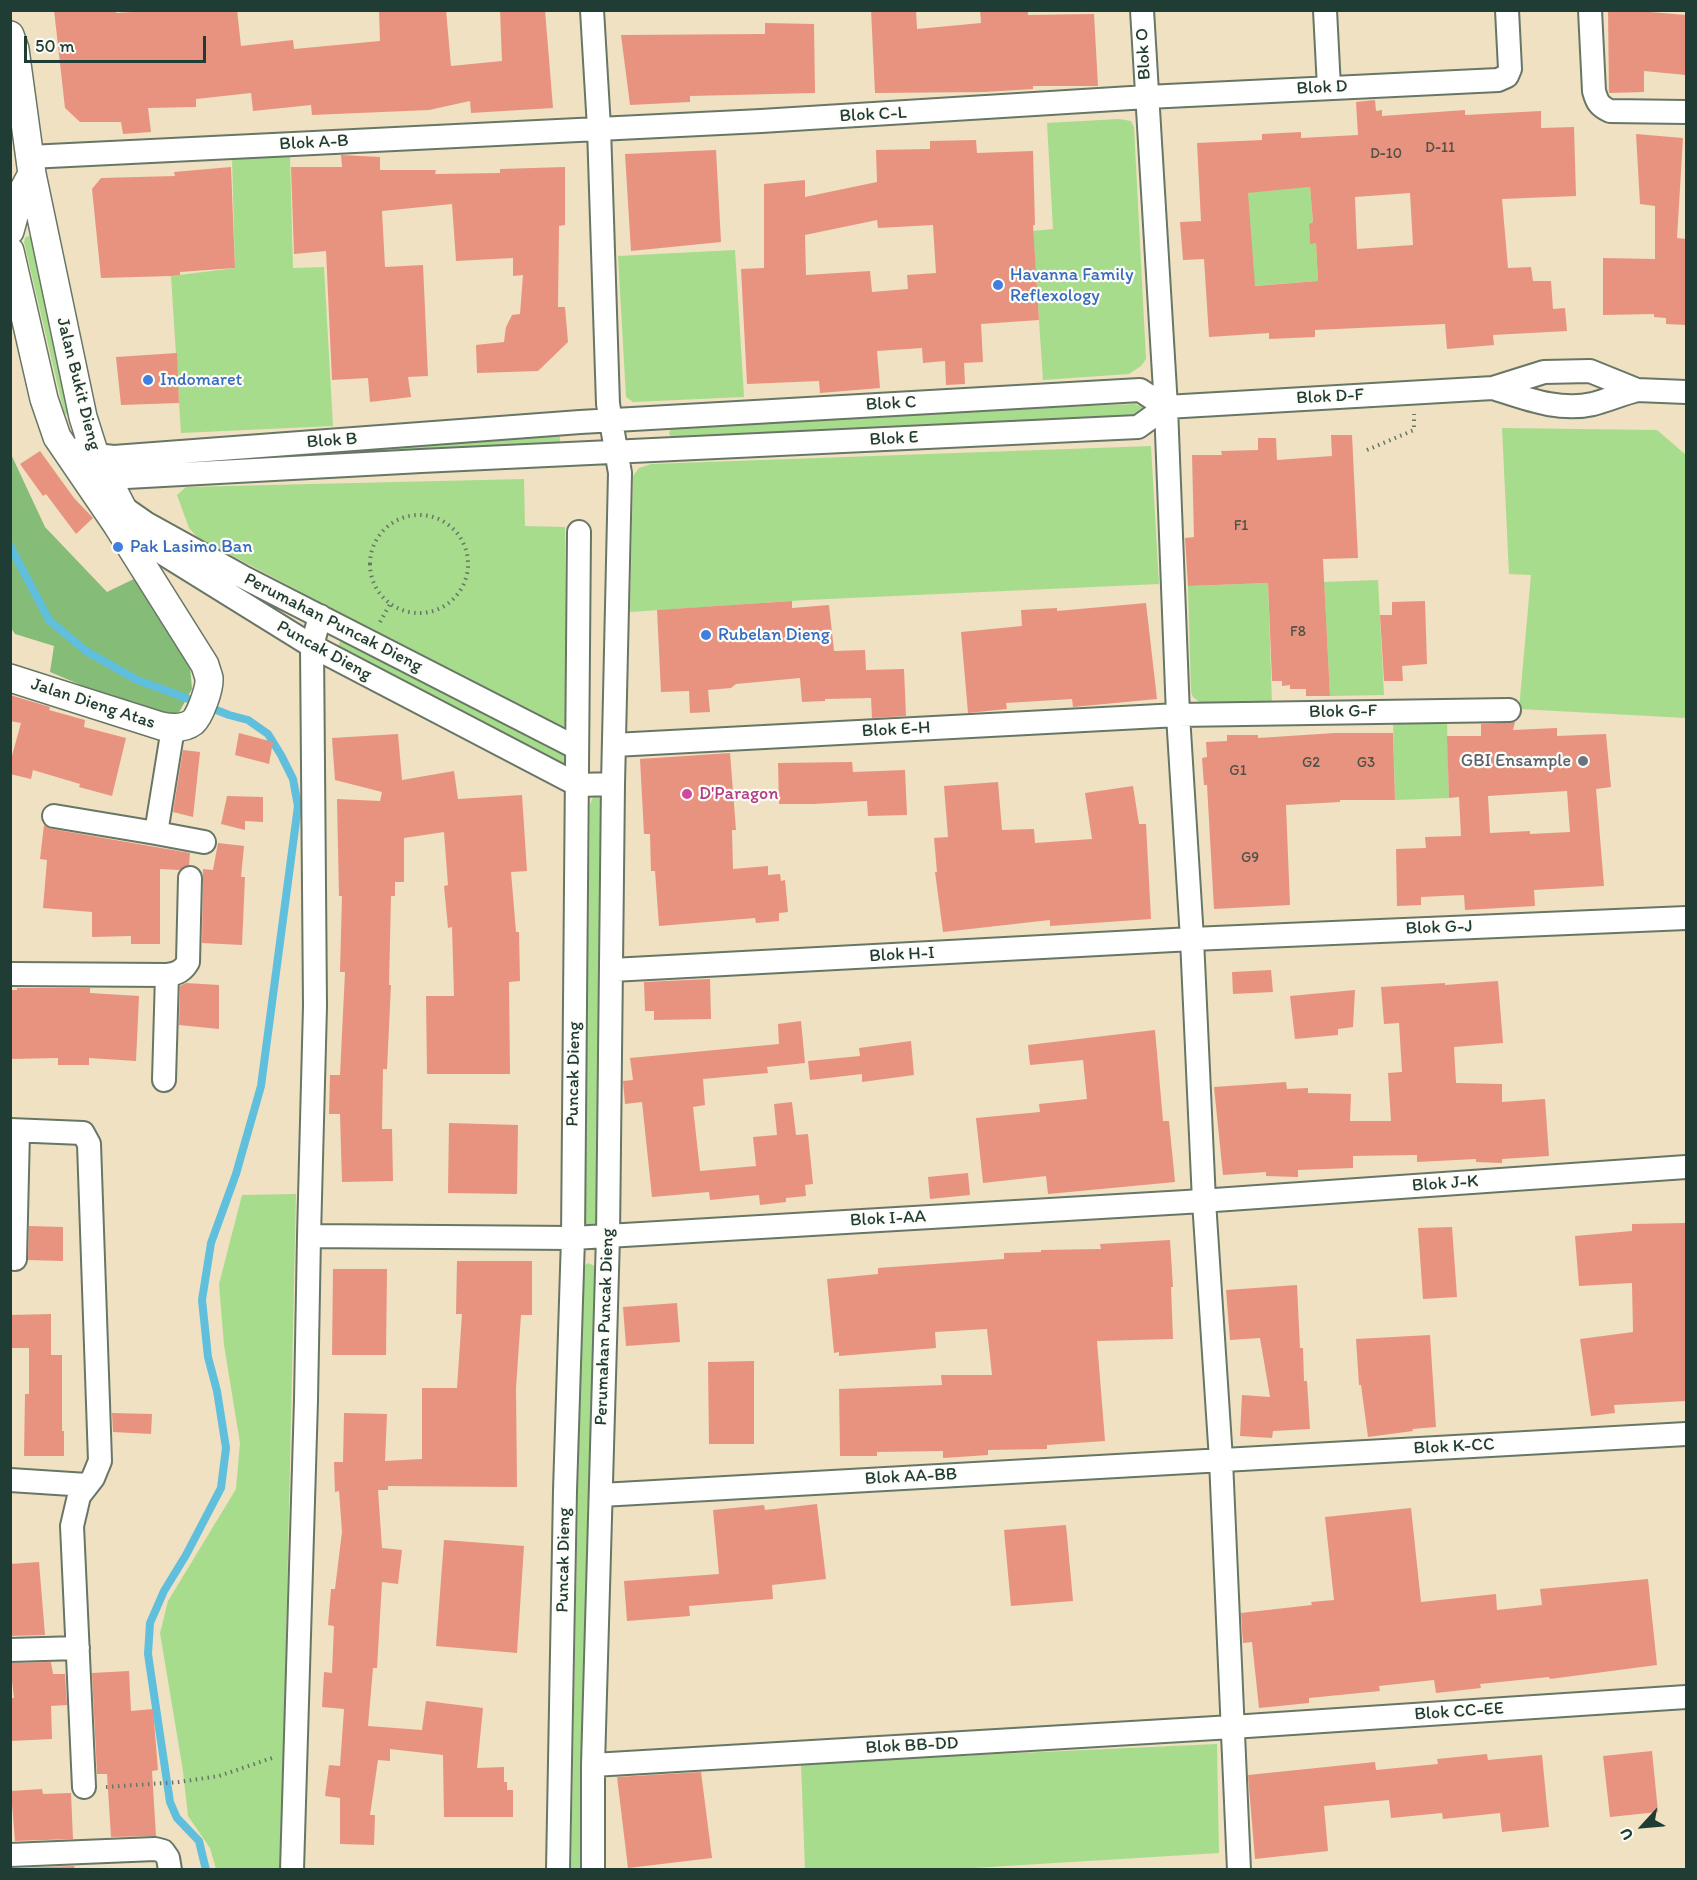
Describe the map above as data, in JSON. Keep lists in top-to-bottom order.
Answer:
{
  "streets": {
    "street": [
      "Blok O",
      "Blok D",
      "Blok C-L",
      "Blok A-B",
      "Jalan Bukit Dieng",
      "Blok D-F",
      "Blok C",
      "Blok E",
      "Blok B",
      "Perumahan Puncak Dieng",
      "Puncak Dieng",
      "Jalan Dieng Atas",
      "Blok G-F",
      "Blok E-H",
      "Blok G-J",
      "Blok H-I",
      "Blok J-K",
      "Blok I-AA",
      "Blok K-CC",
      "Blok AA-BB",
      "Blok CC-EE",
      "Blok BB-DD"
    ]
  },
  "crossings": [
    ["Blok O", "Blok D"],
    ["Blok O", "Blok C-L"],
    ["Blok O", "Blok D-F"],
    ["Blok O", "Blok C"],
    ["Blok O", "Blok E"],
    ["Blok O", "Blok G-F"],
    ["Blok O", "Blok E-H"],
    ["Blok O", "Blok G-J"],
    ["Blok O", "Blok H-I"],
    ["Blok O", "Blok J-K"],
    ["Blok O", "Blok I-AA"],
    ["Blok O", "Blok K-CC"],
    ["Blok O", "Blok AA-BB"],
    ["Blok O", "Blok CC-EE"],
    ["Blok O", "Blok BB-DD"],
    ["Blok D", "Blok C-L"],
    ["Blok C-L", "Blok A-B"],
    ["Blok C-L", "Perumahan Puncak Dieng"],
    ["Blok A-B", "Jalan Bukit Dieng"],
    ["Blok A-B", "Perumahan Puncak Dieng"],
    ["Jalan Bukit Dieng", "Blok E"],
    ["Jalan Bukit Dieng", "Blok B"],
    ["Jalan Bukit Dieng", "Perumahan Puncak Dieng"],
    ["Jalan Bukit Dieng", "Puncak Dieng"],
    ["Jalan Bukit Dieng", "Jalan Dieng Atas"],
    ["Blok D-F", "Blok C"],
    ["Blok D-F", "Blok E"],
    ["Blok C", "Blok E"],
    ["Blok C", "Blok B"],
    ["Blok C", "Perumahan Puncak Dieng"],
    ["Blok E", "Perumahan Puncak Dieng"],
    ["Blok B", "Perumahan Puncak Dieng"],
    ["Perumahan Puncak Dieng", "Puncak Dieng"],
    ["Perumahan Puncak Dieng", "Blok E-H"],
    ["Perumahan Puncak Dieng", "Blok H-I"],
    ["Perumahan Puncak Dieng", "Blok I-AA"],
    ["Perumahan Puncak Dieng", "Blok AA-BB"],
    ["Perumahan Puncak Dieng", "Blok BB-DD"],
    ["Puncak Dieng", "Blok I-AA"],
    ["Blok G-F", "Blok E-H"],
    ["Blok G-J", "Blok H-I"],
    ["Blok J-K", "Blok I-AA"],
    ["Blok K-CC", "Blok AA-BB"],
    ["Blok CC-EE", "Blok BB-DD"]
  ],
  "places": [
    "Havanna Family Reflexology",
    "Indomaret",
    "Pak Lasimo Ban",
    "Rubelan Dieng",
    "GBI Ensample",
    "D'Paragon"
  ],
  "house_numbers": [
    "D-11",
    "D-10",
    "F1",
    "F8",
    "G2",
    "G3",
    "G1",
    "G9"
  ],
  "scale_bar": "50 m",
  "north": "bottom left"
}
